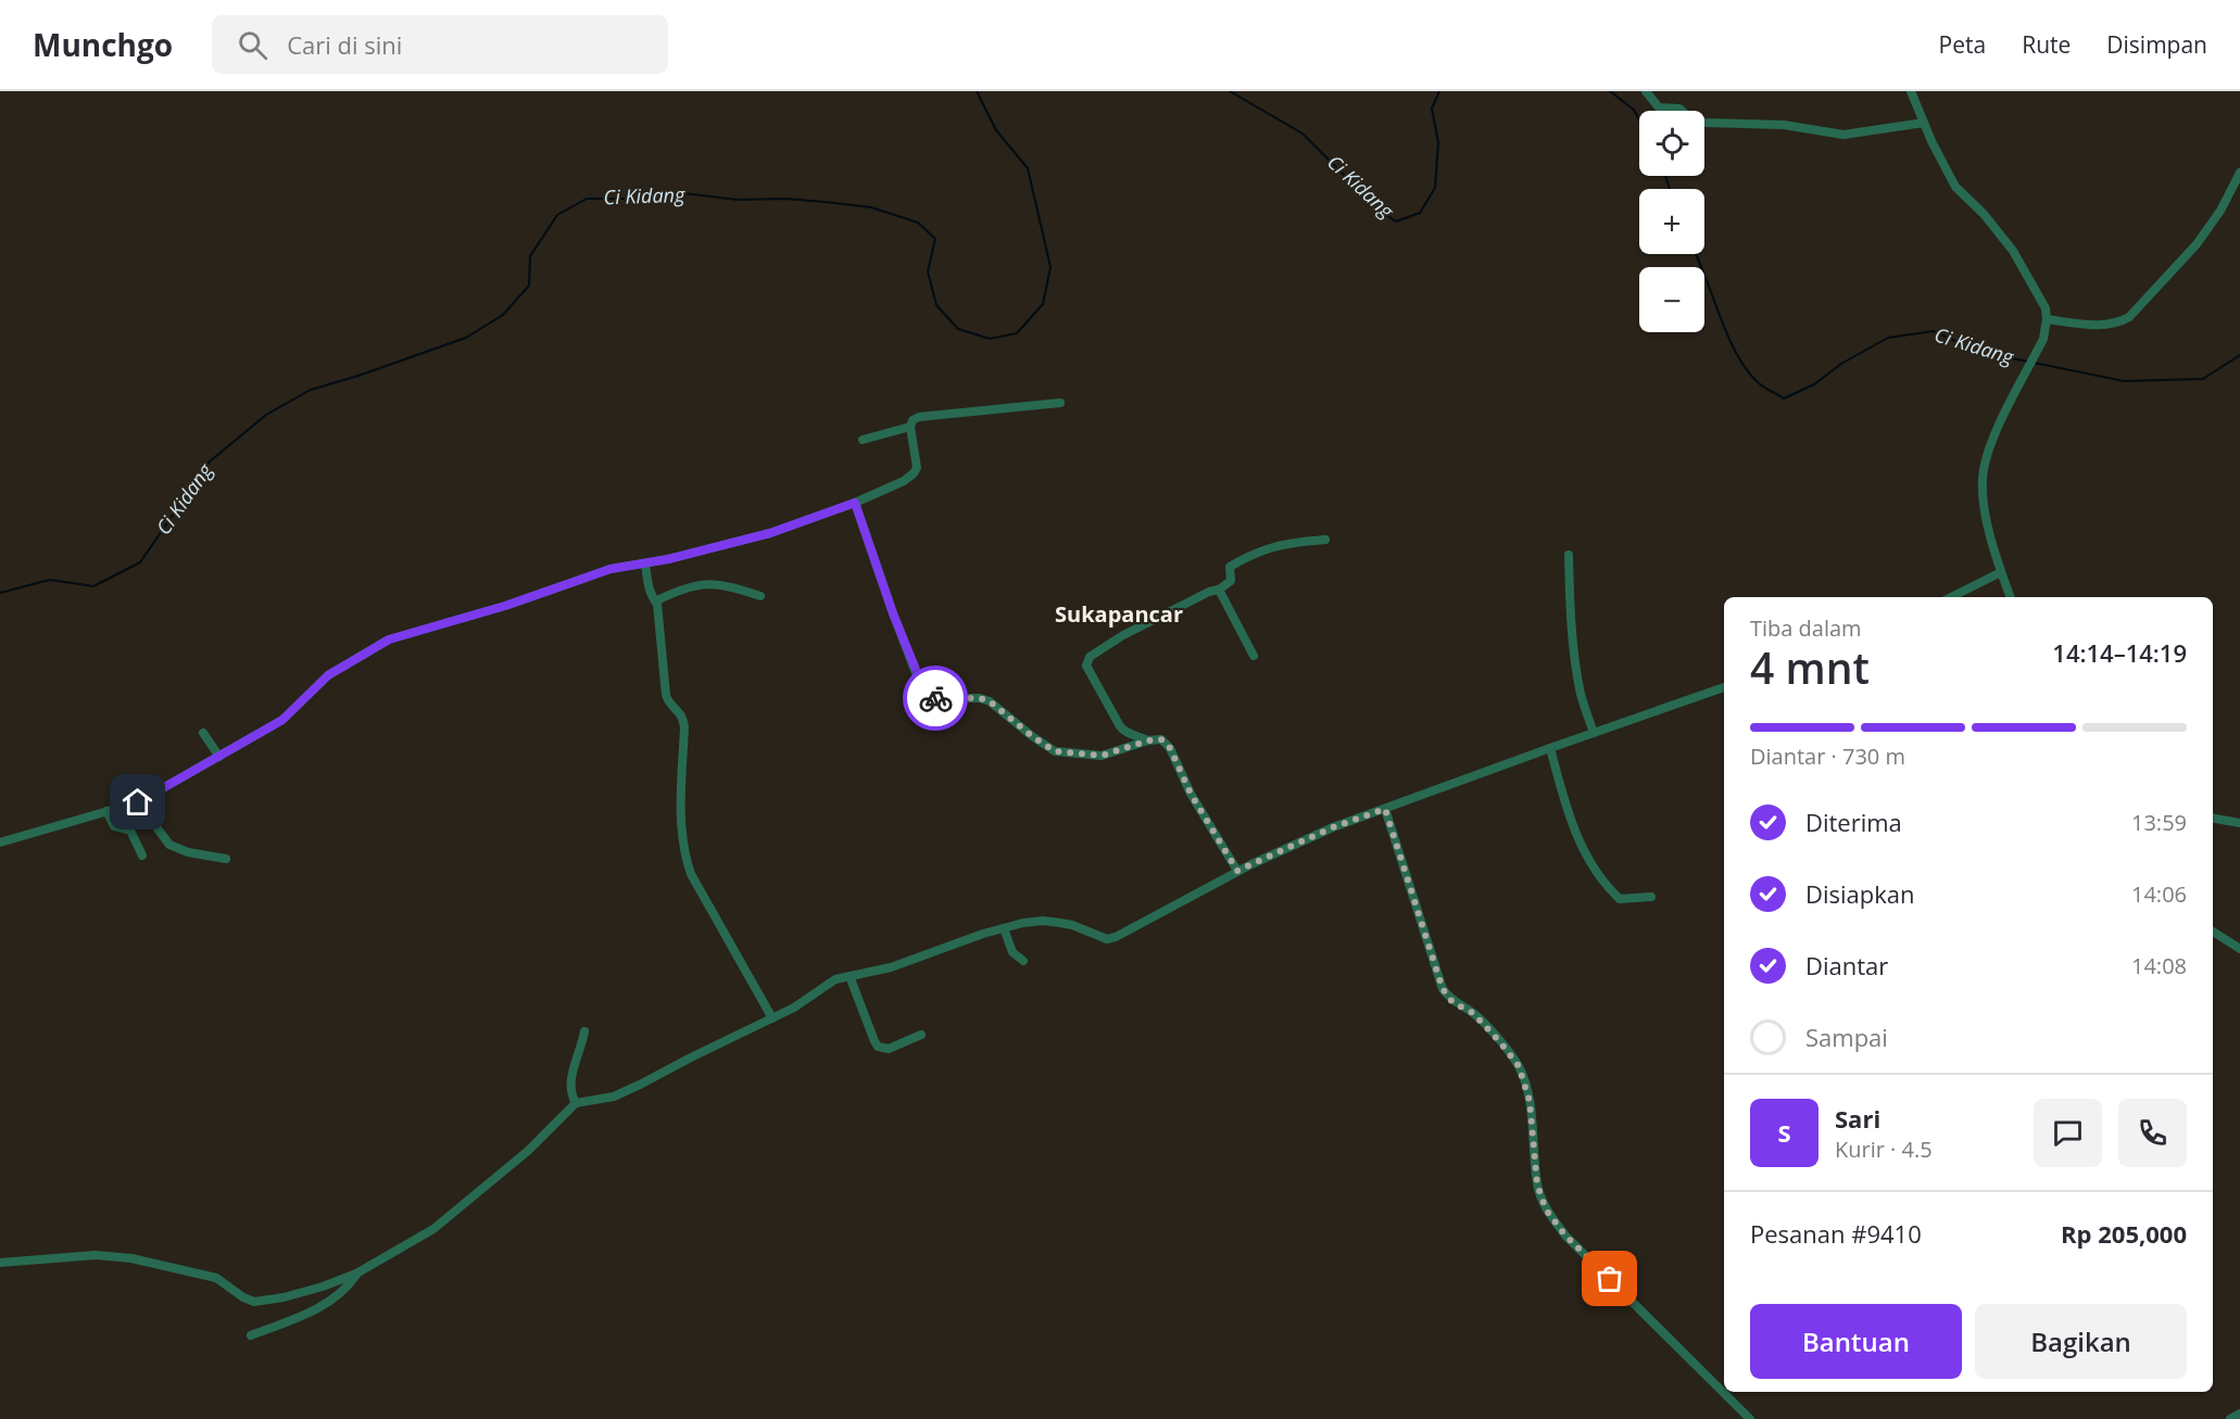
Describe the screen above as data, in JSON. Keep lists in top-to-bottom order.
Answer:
{
  "districts": ["Sukapancar"],
  "water": ["Ci Kidang"],
  "page": {
    "header": "Munchgo",
    "search": "Cari di sini",
    "nav": ["Peta", "Rute", "Disimpan"],
    "map_buttons": ["+", "−"],
    "heading": ["4 mnt", "Tiba dalam", "14:14–14:19"],
    "panel": [
      "Sari",
      "Kurir · 4.5",
      "Pesanan #9410",
      "Rp 205,000"
    ],
    "bar": "Diantar · 730 m",
    "list": [
      ["Diterima", "13:59"],
      ["Disiapkan", "14:06"],
      ["Diantar", "14:08"],
      "Sampai"
    ],
    "round": "S",
    "buttons": ["Bantuan", "Bagikan"]
  }
}
